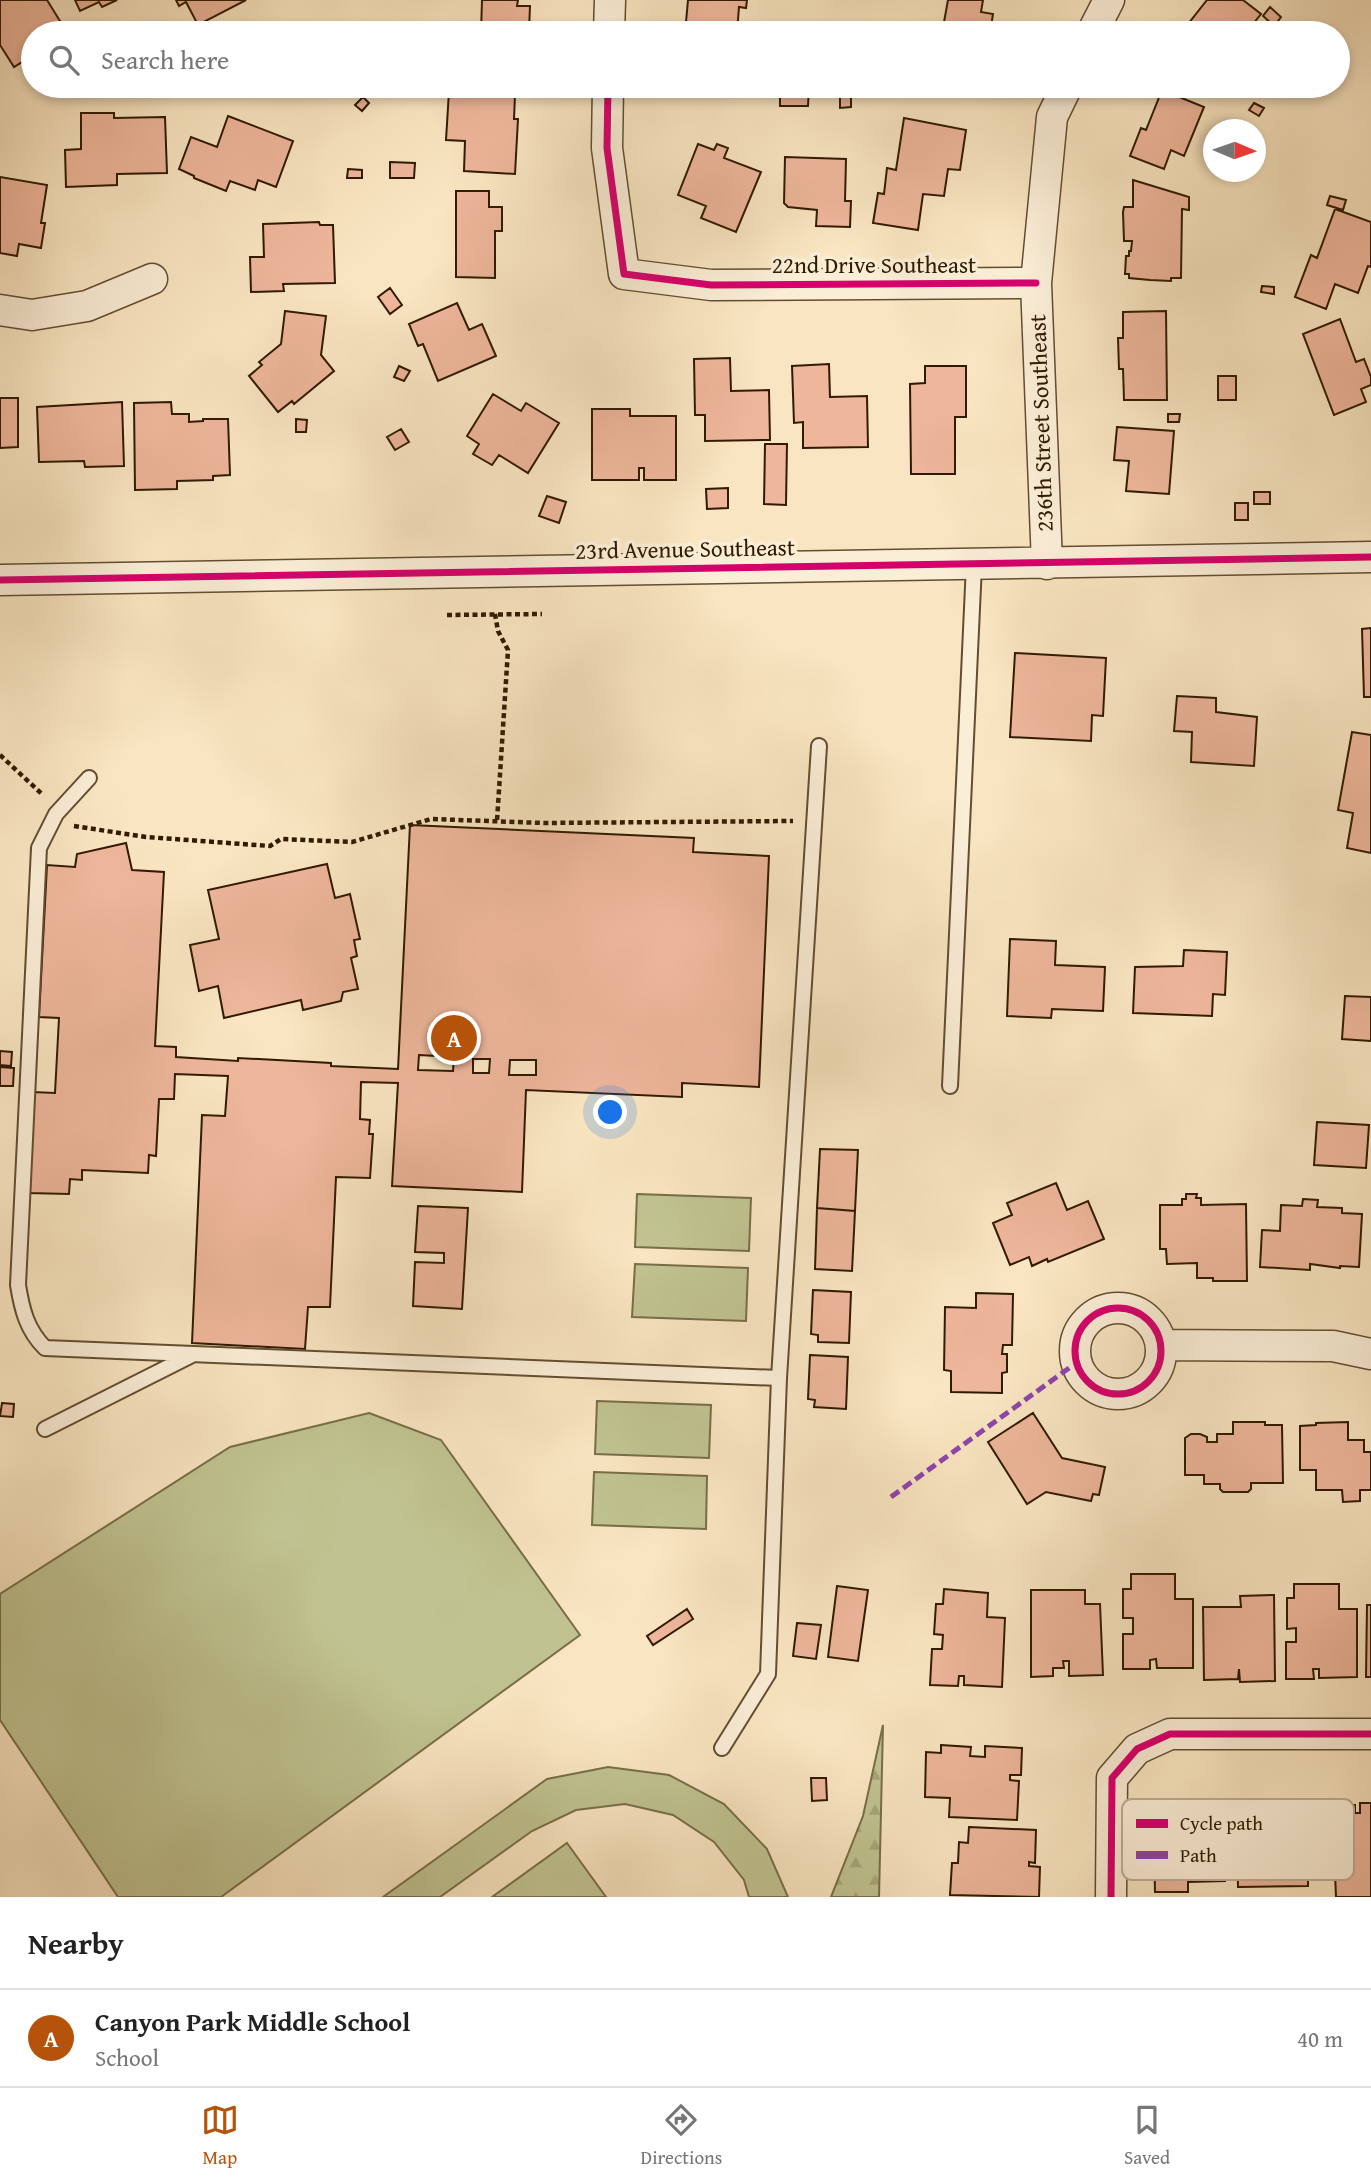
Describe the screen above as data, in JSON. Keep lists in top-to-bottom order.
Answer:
{
  "streets": {
    "street": ["22nd Drive Southeast", "236th Street Southeast", "23rd Avenue Southeast"]
  },
  "crossings": [
    ["22nd Drive Southeast", "236th Street Southeast"],
    ["236th Street Southeast", "23rd Avenue Southeast"]
  ],
  "legend": ["Cycle path", "Path"],
  "north": "right",
  "page": {
    "search": "Search here",
    "pins": "A",
    "heading": "Nearby",
    "list": [
      {
        "mark": "A",
        "name": "Canyon Park Middle School",
        "note": "School",
        "value": "40 m"
      }
    ],
    "nav": ["Map", "Directions", "Saved"]
  }
}
